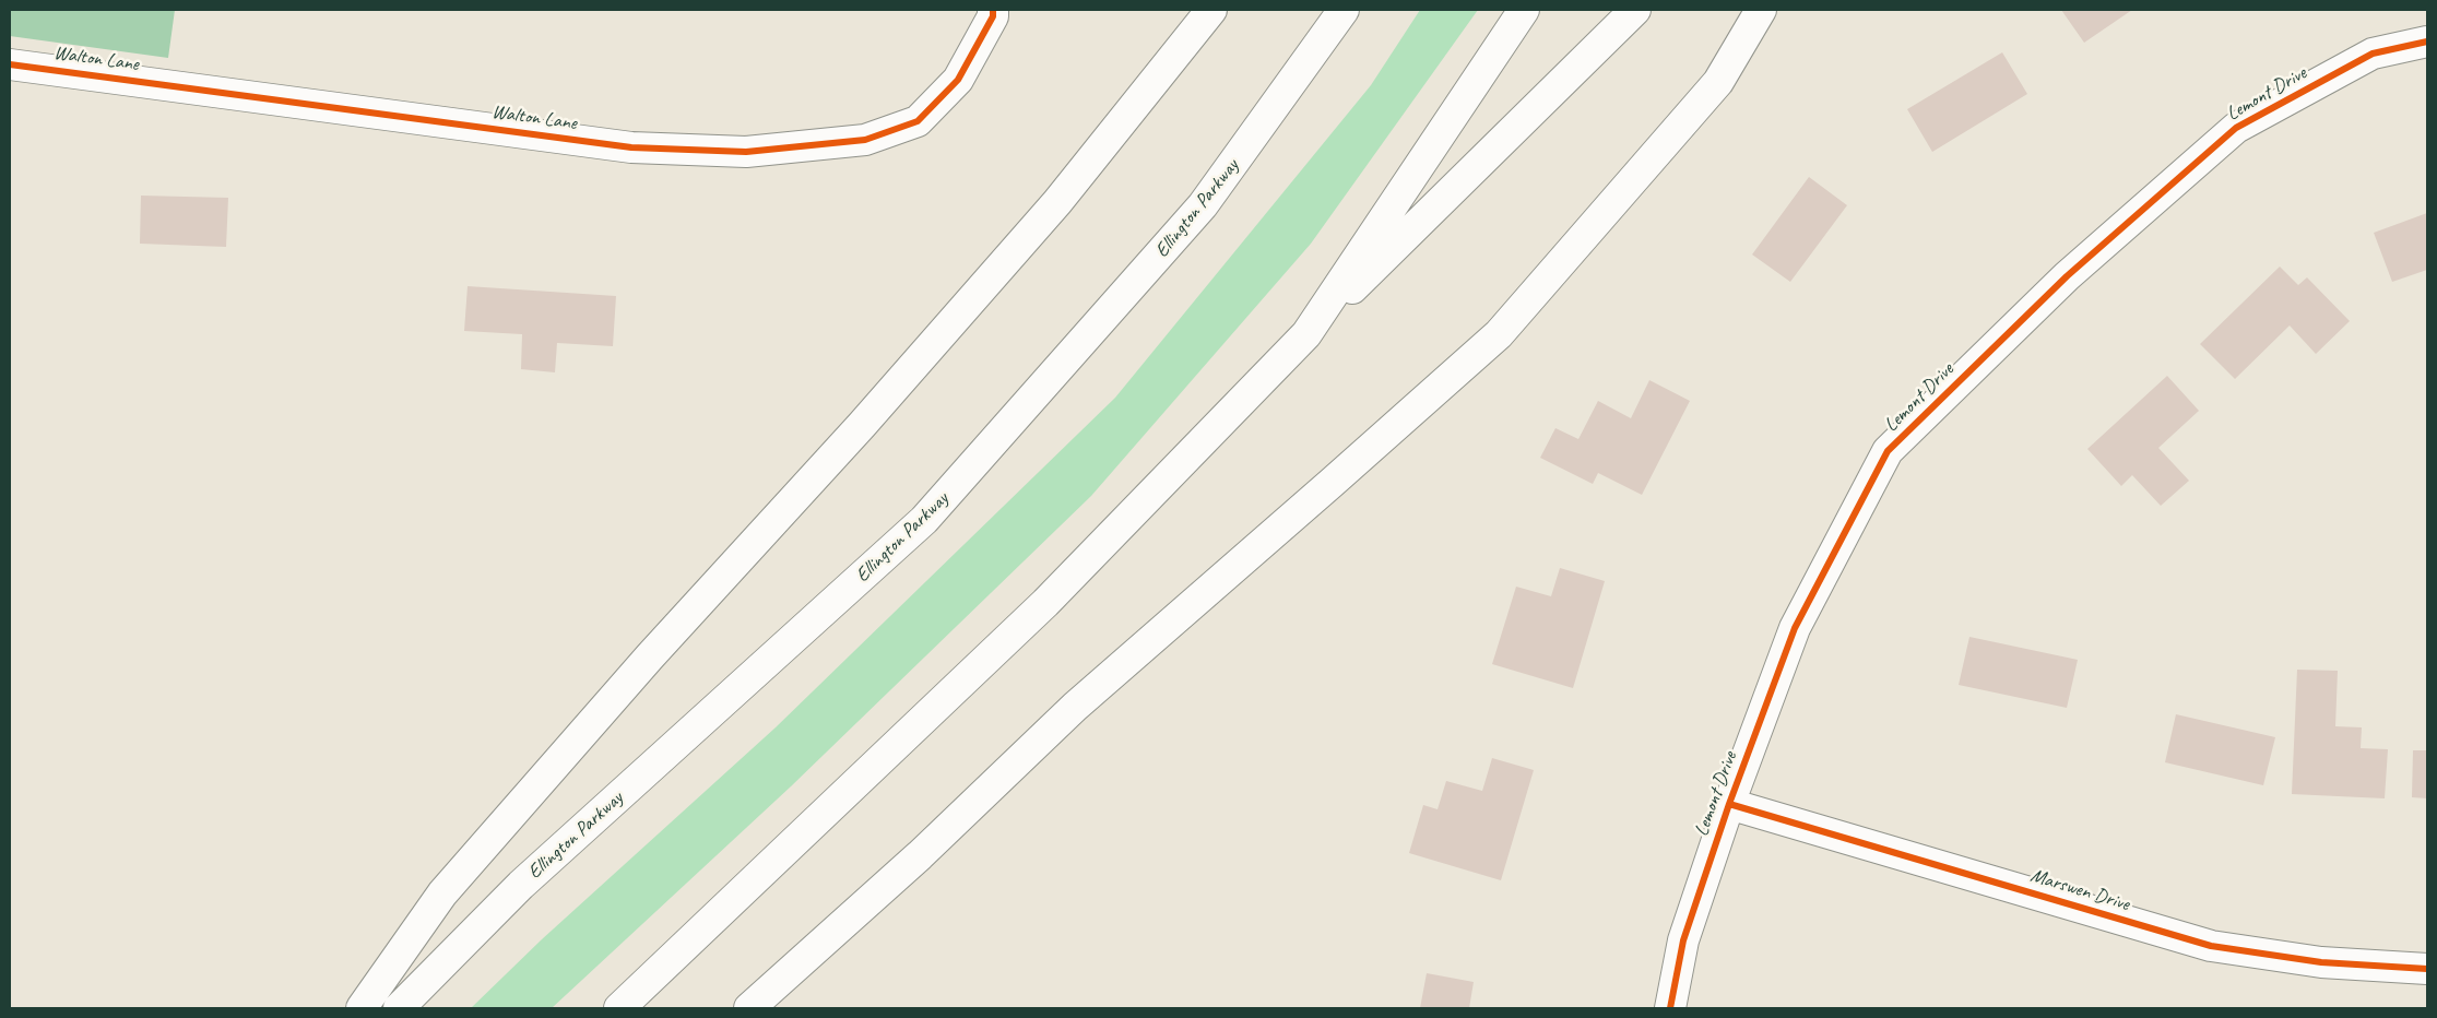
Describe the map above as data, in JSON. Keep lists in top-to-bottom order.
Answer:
{
  "streets": {
    "main road": [
      "Walton Lane",
      "Lemont Drive",
      "Ellington Parkway",
      "Marswen Drive"
    ]
  },
  "crossings": [
    ["Lemont Drive", "Marswen Drive"]
  ]
}
